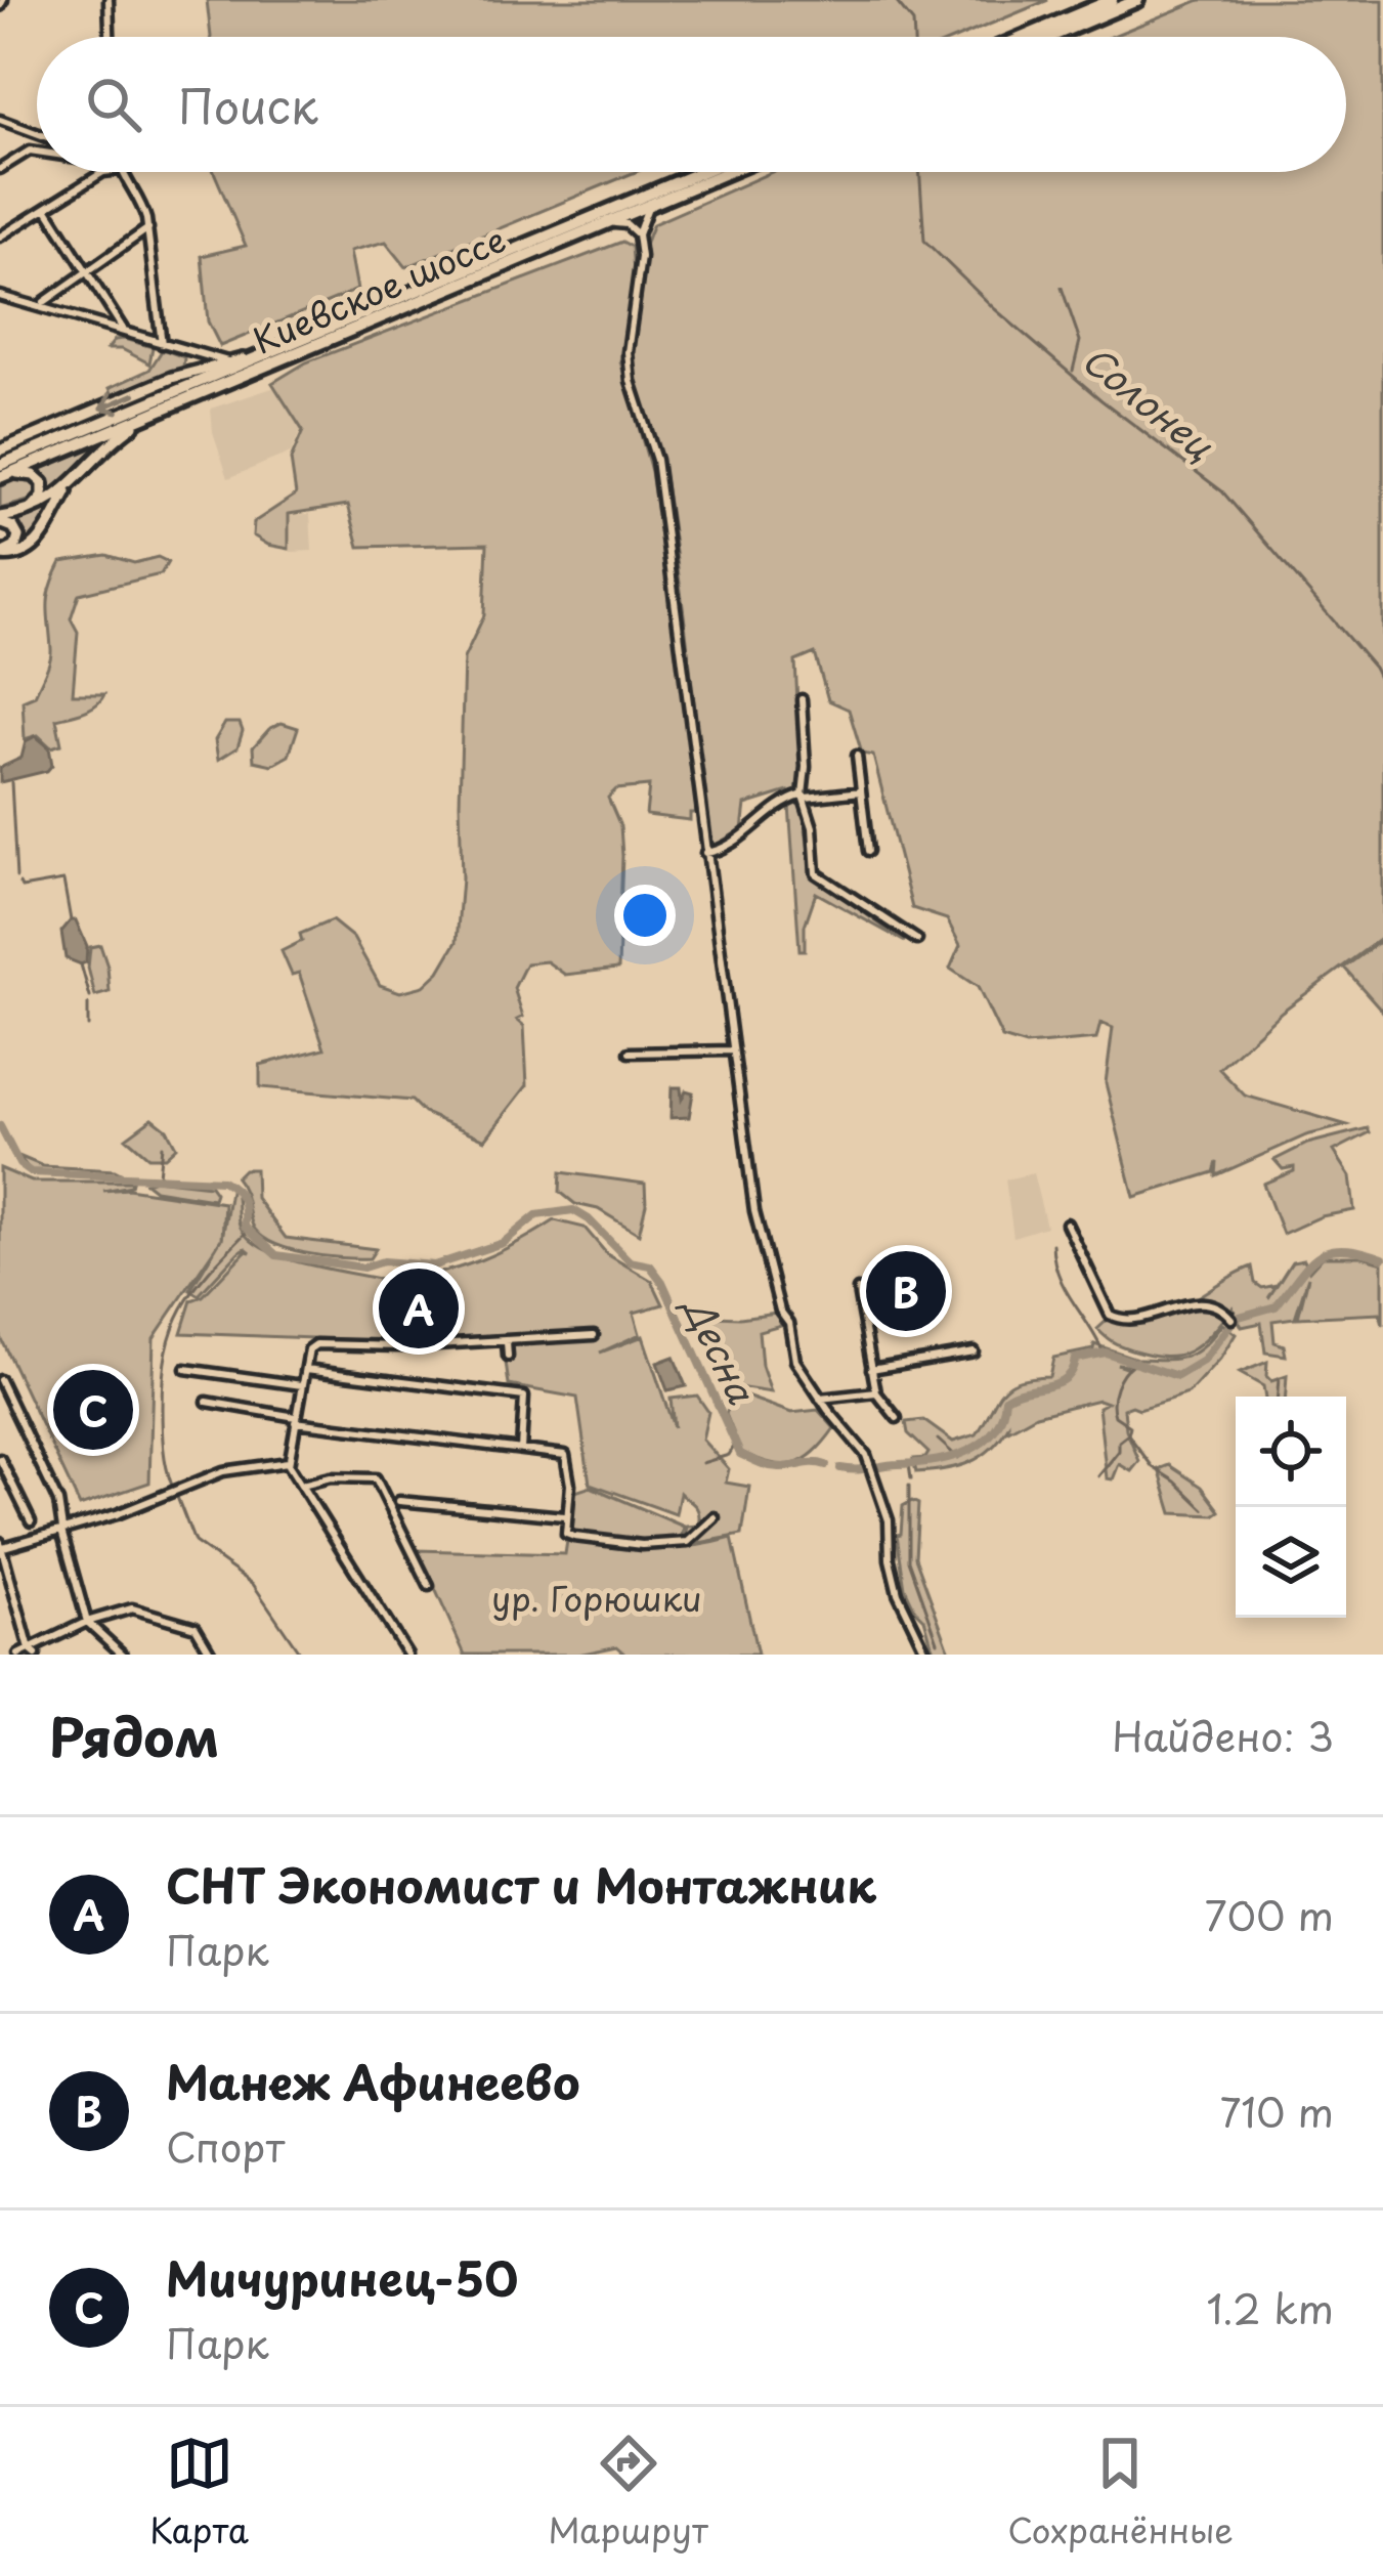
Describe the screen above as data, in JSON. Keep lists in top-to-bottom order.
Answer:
{
  "streets": {
    "highway": ["Киевское шоссе"]
  },
  "water": ["Солонец", "Десна"],
  "parks": ["ур. Горюшки"],
  "page": {
    "search": "Поиск",
    "pins": ["B", "A", "C"],
    "heading": ["Рядом", "Найдено: 3"],
    "list": [
      {
        "mark": "A",
        "name": "СНТ Экономист и Монтажник",
        "note": "Парк",
        "value": "700 m"
      },
      {
        "mark": "B",
        "name": "Манеж Афинеево",
        "note": "Спорт",
        "value": "710 m"
      },
      {
        "mark": "C",
        "name": "Мичуринец-50",
        "note": "Парк",
        "value": "1.2 km"
      }
    ],
    "nav": ["Карта", "Маршрут", "Сохранённые"]
  }
}
